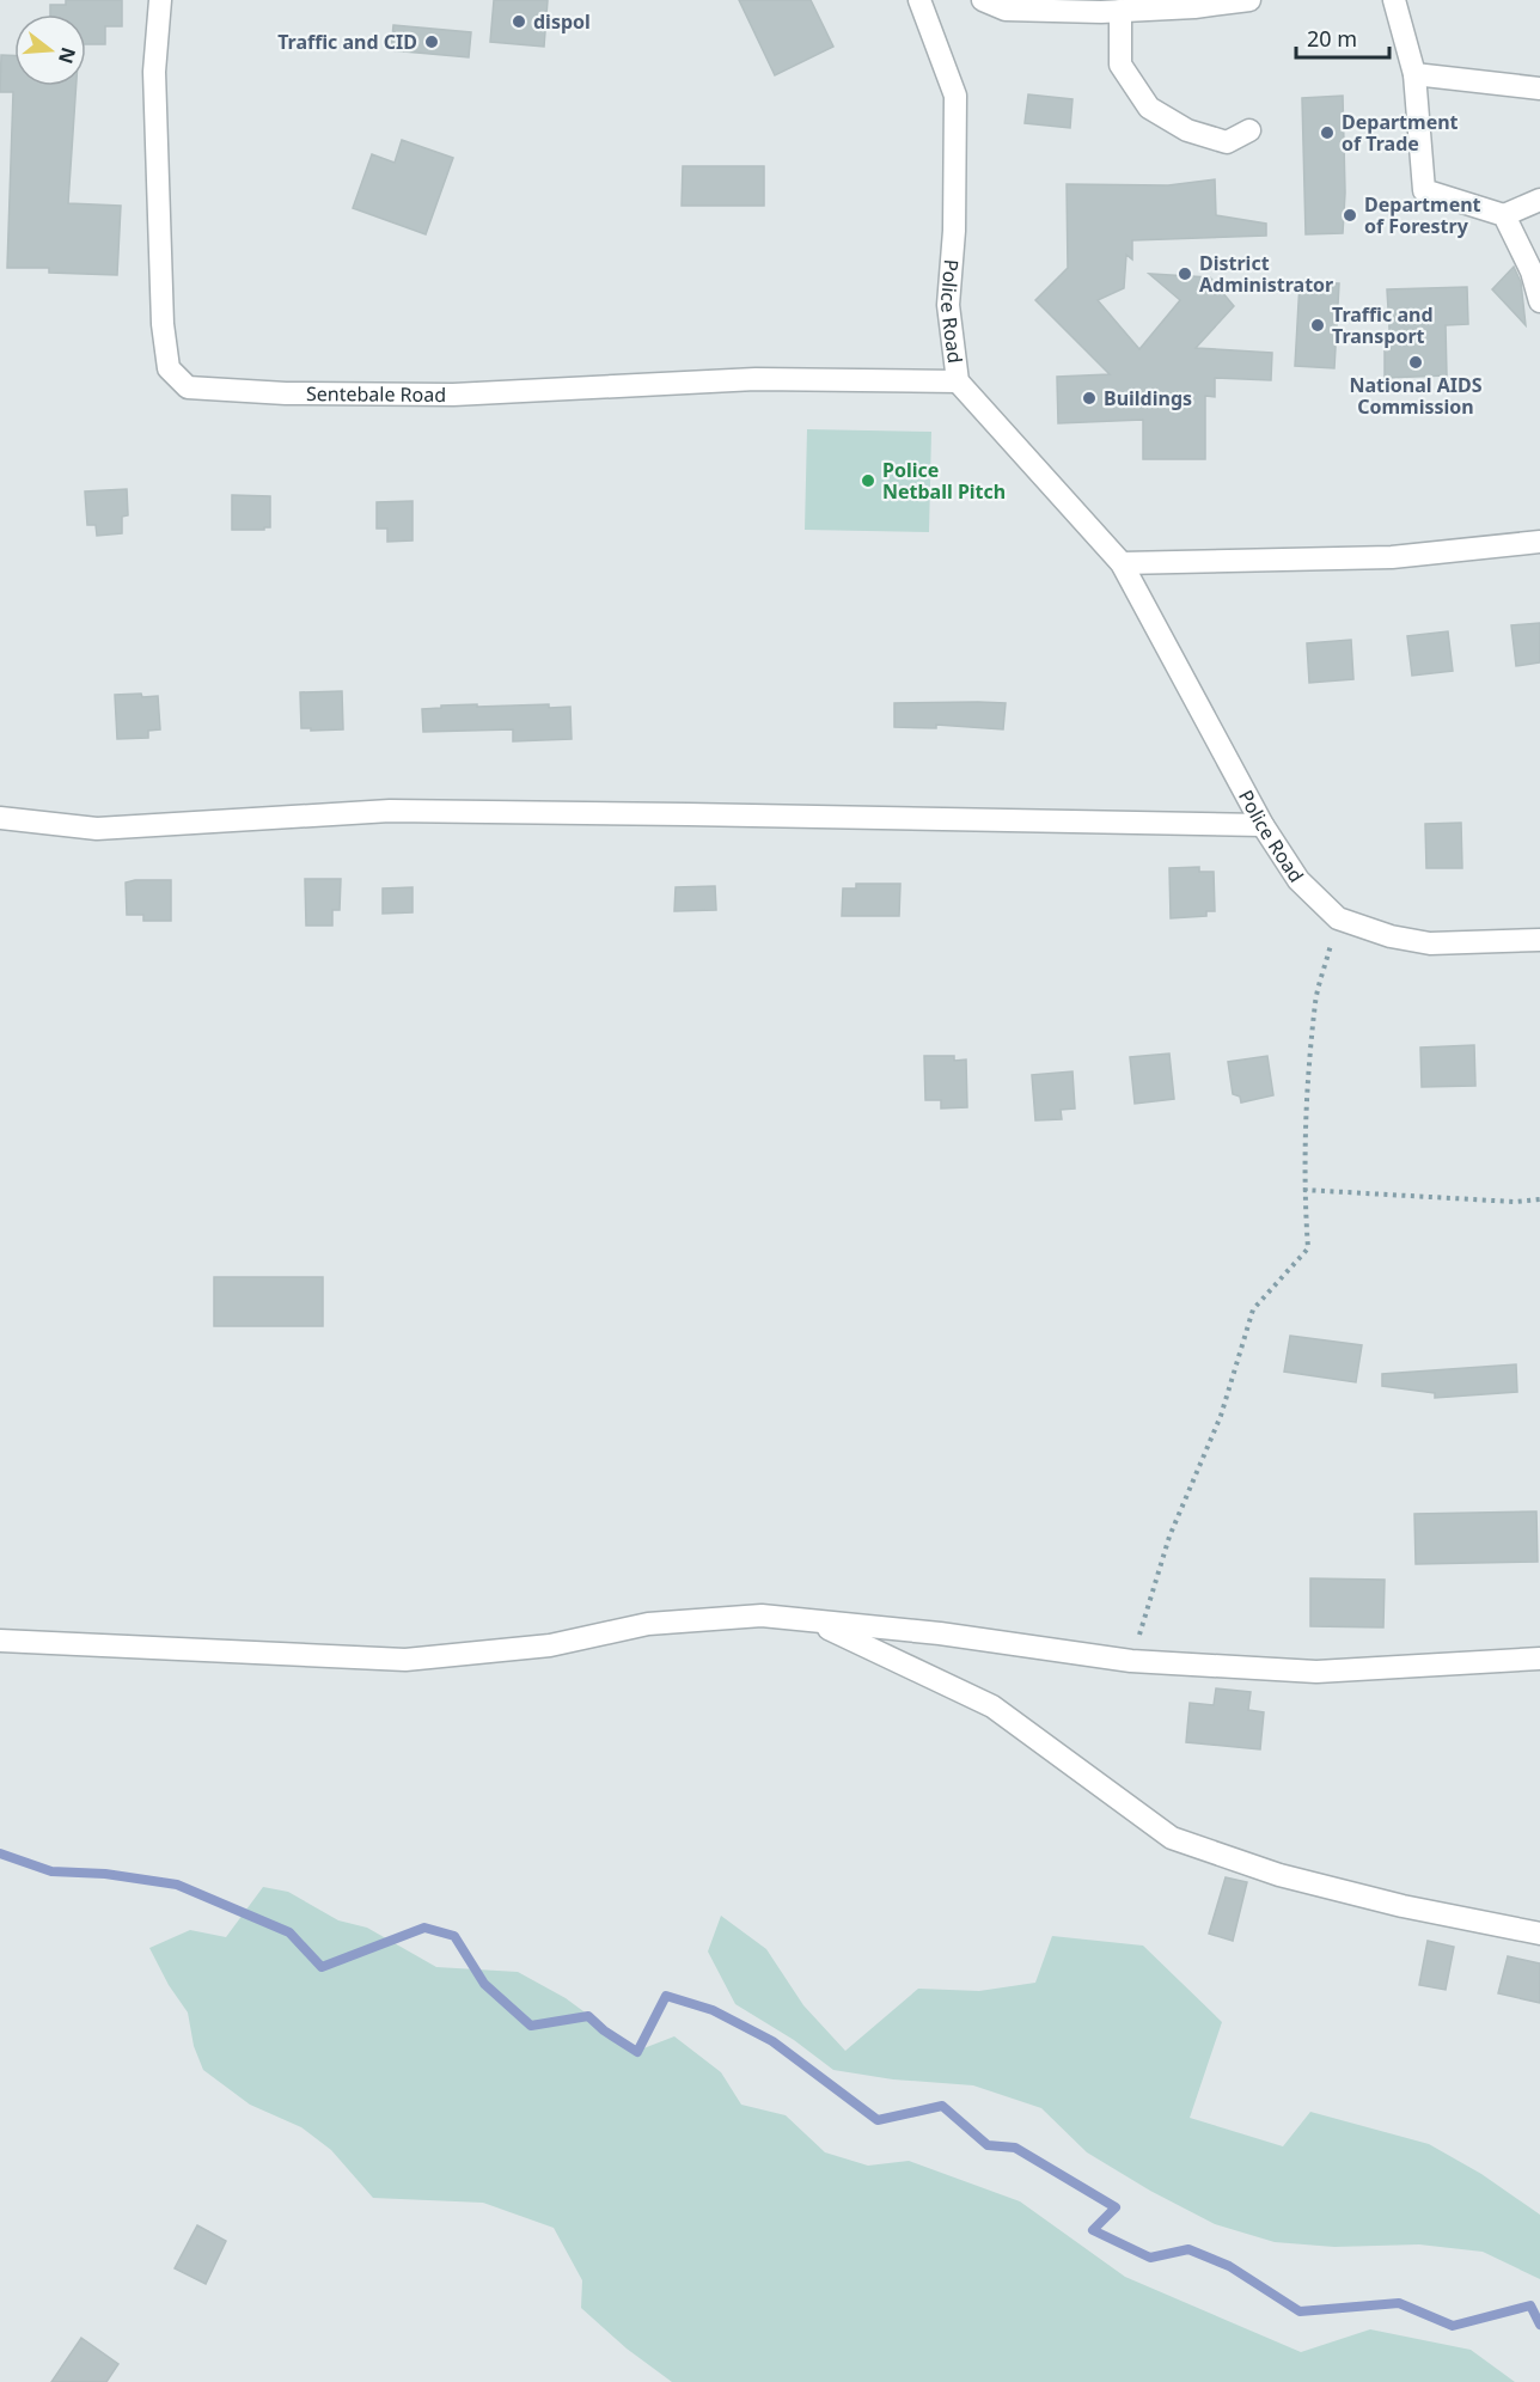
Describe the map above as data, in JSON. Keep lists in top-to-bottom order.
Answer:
{
  "streets": {
    "street": ["Police Road", "Sentebale Road"]
  },
  "crossings": [
    ["Police Road", "Sentebale Road"]
  ],
  "places": [
    "dispol",
    "Traffic and CID",
    "Department of Trade",
    "Department of Forestry",
    "District Administrator",
    "Traffic and Transport",
    "National AIDS Commission",
    "Buildings",
    "Police Netball Pitch"
  ],
  "scale_bar": "20 m",
  "north": "right"
}
